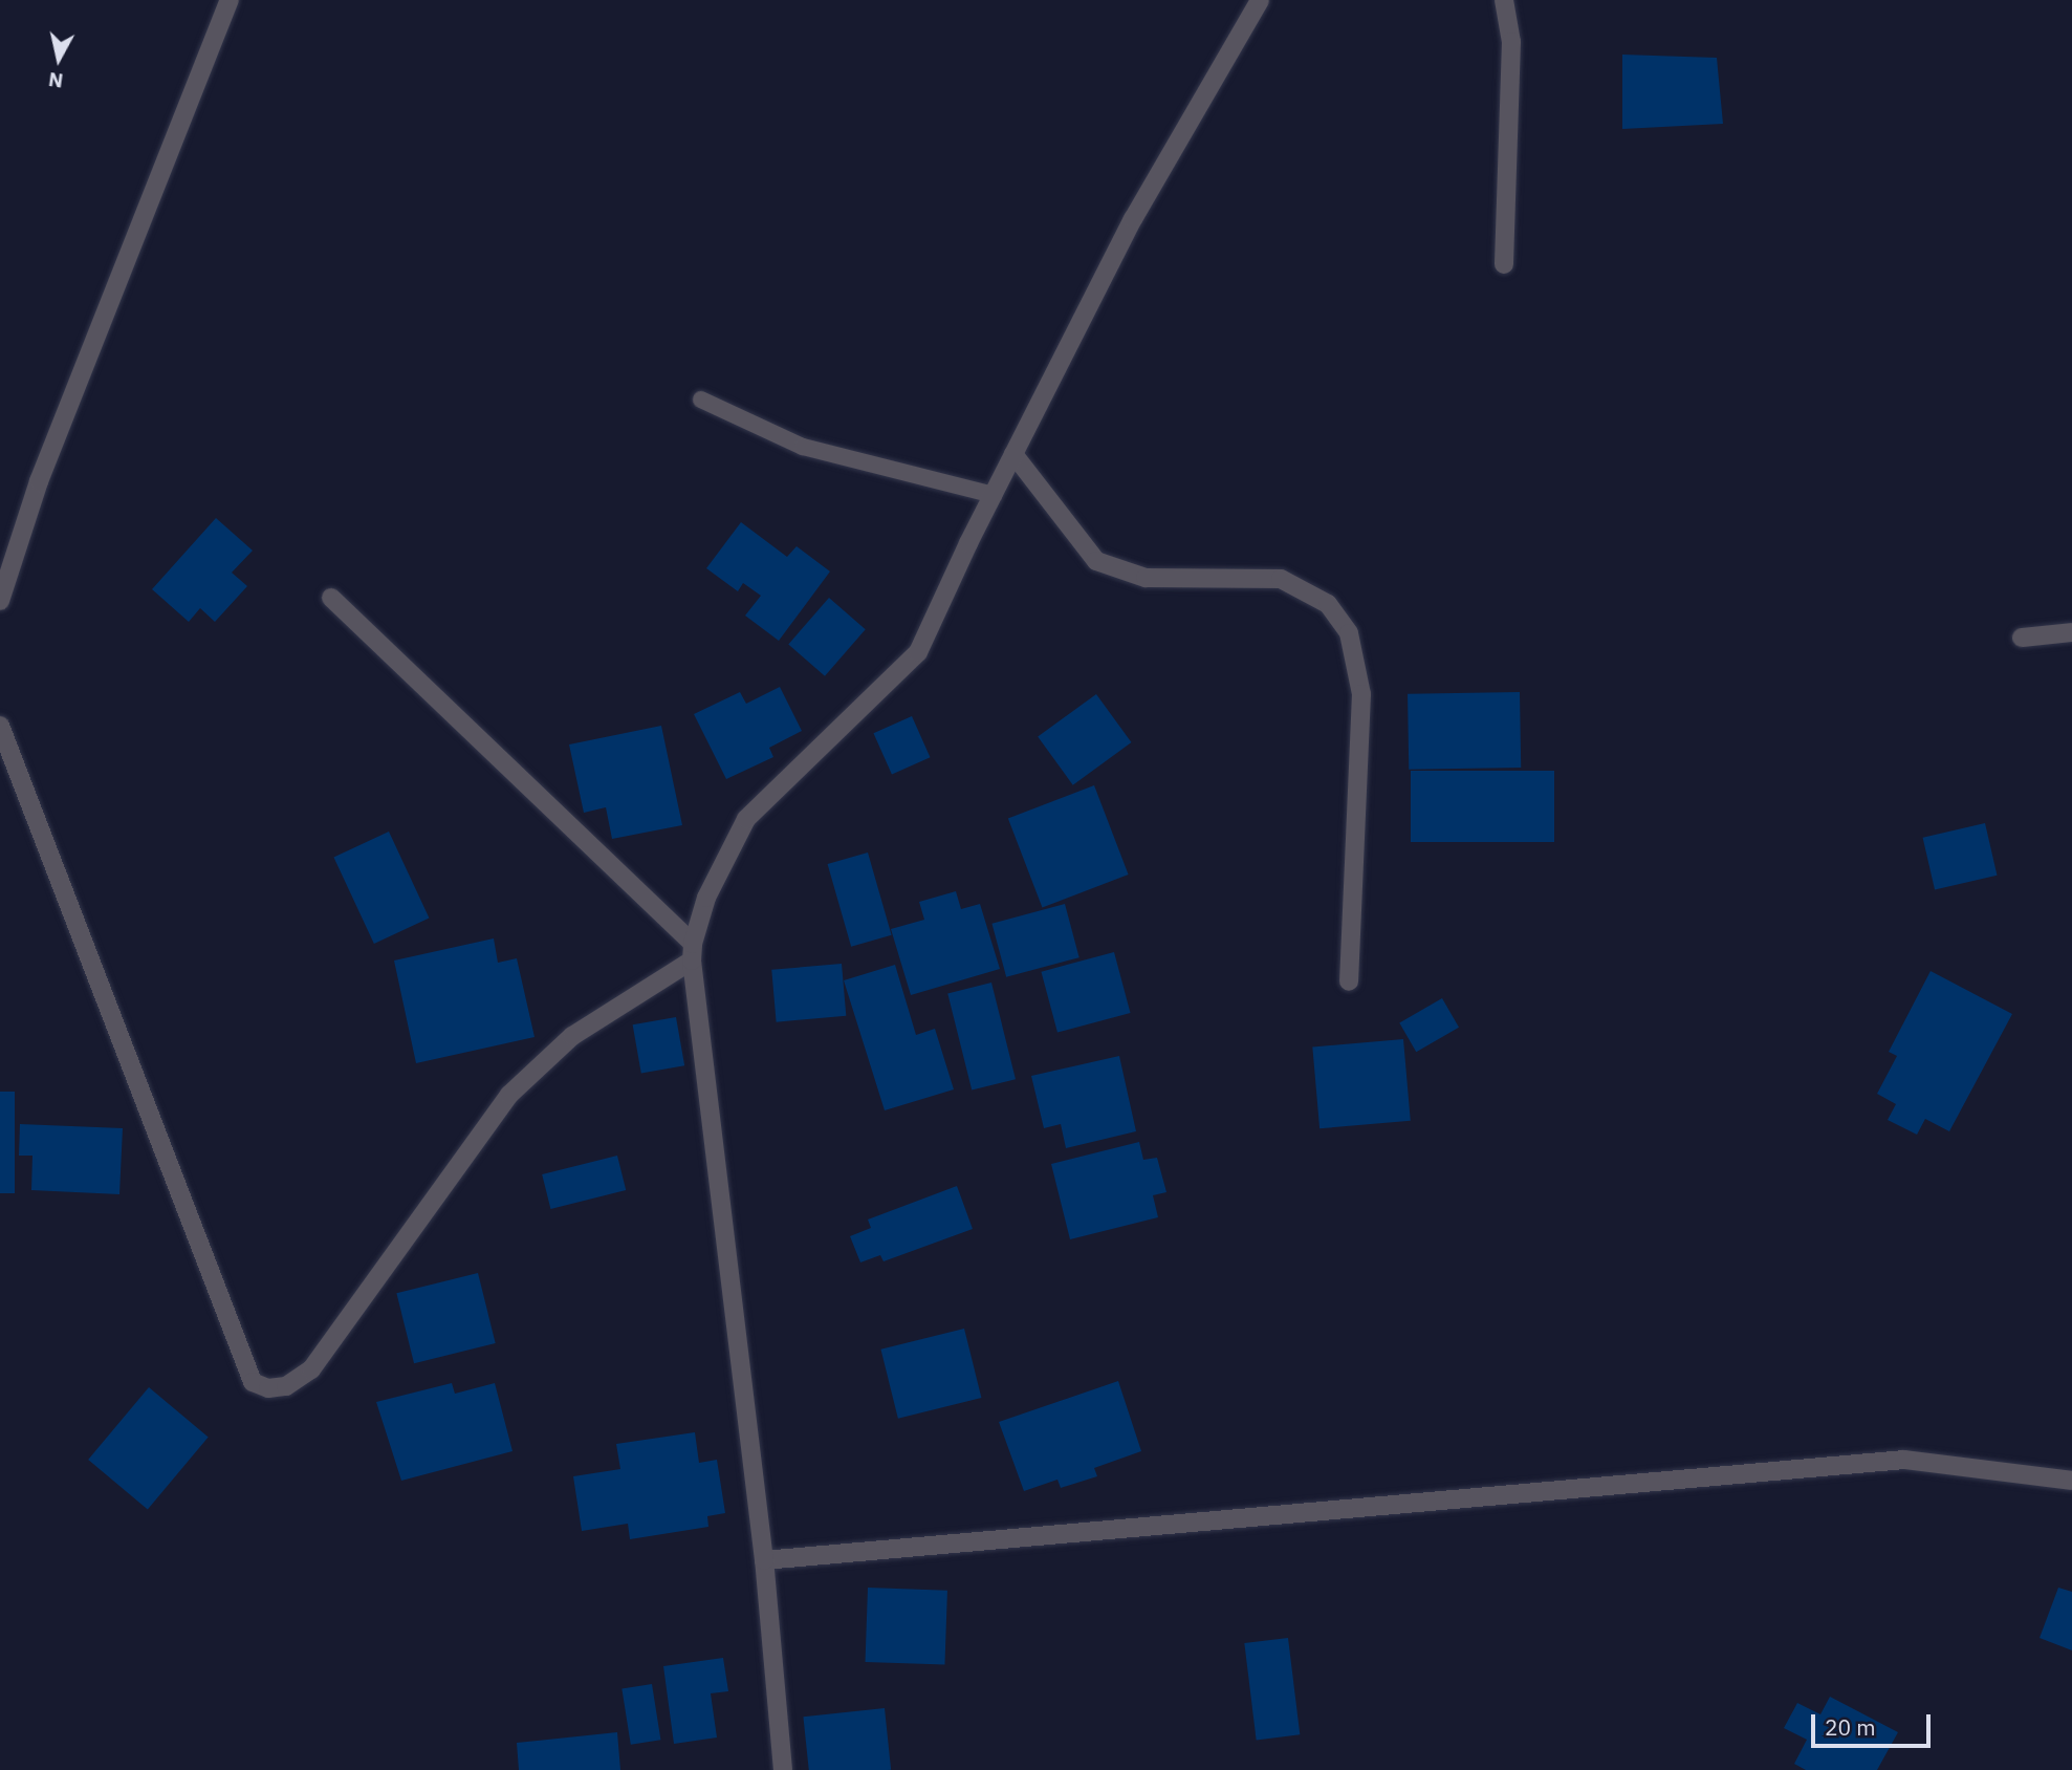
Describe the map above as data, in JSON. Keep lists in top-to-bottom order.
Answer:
{
  "scale_bar": "20 m",
  "north": "bottom"
}
